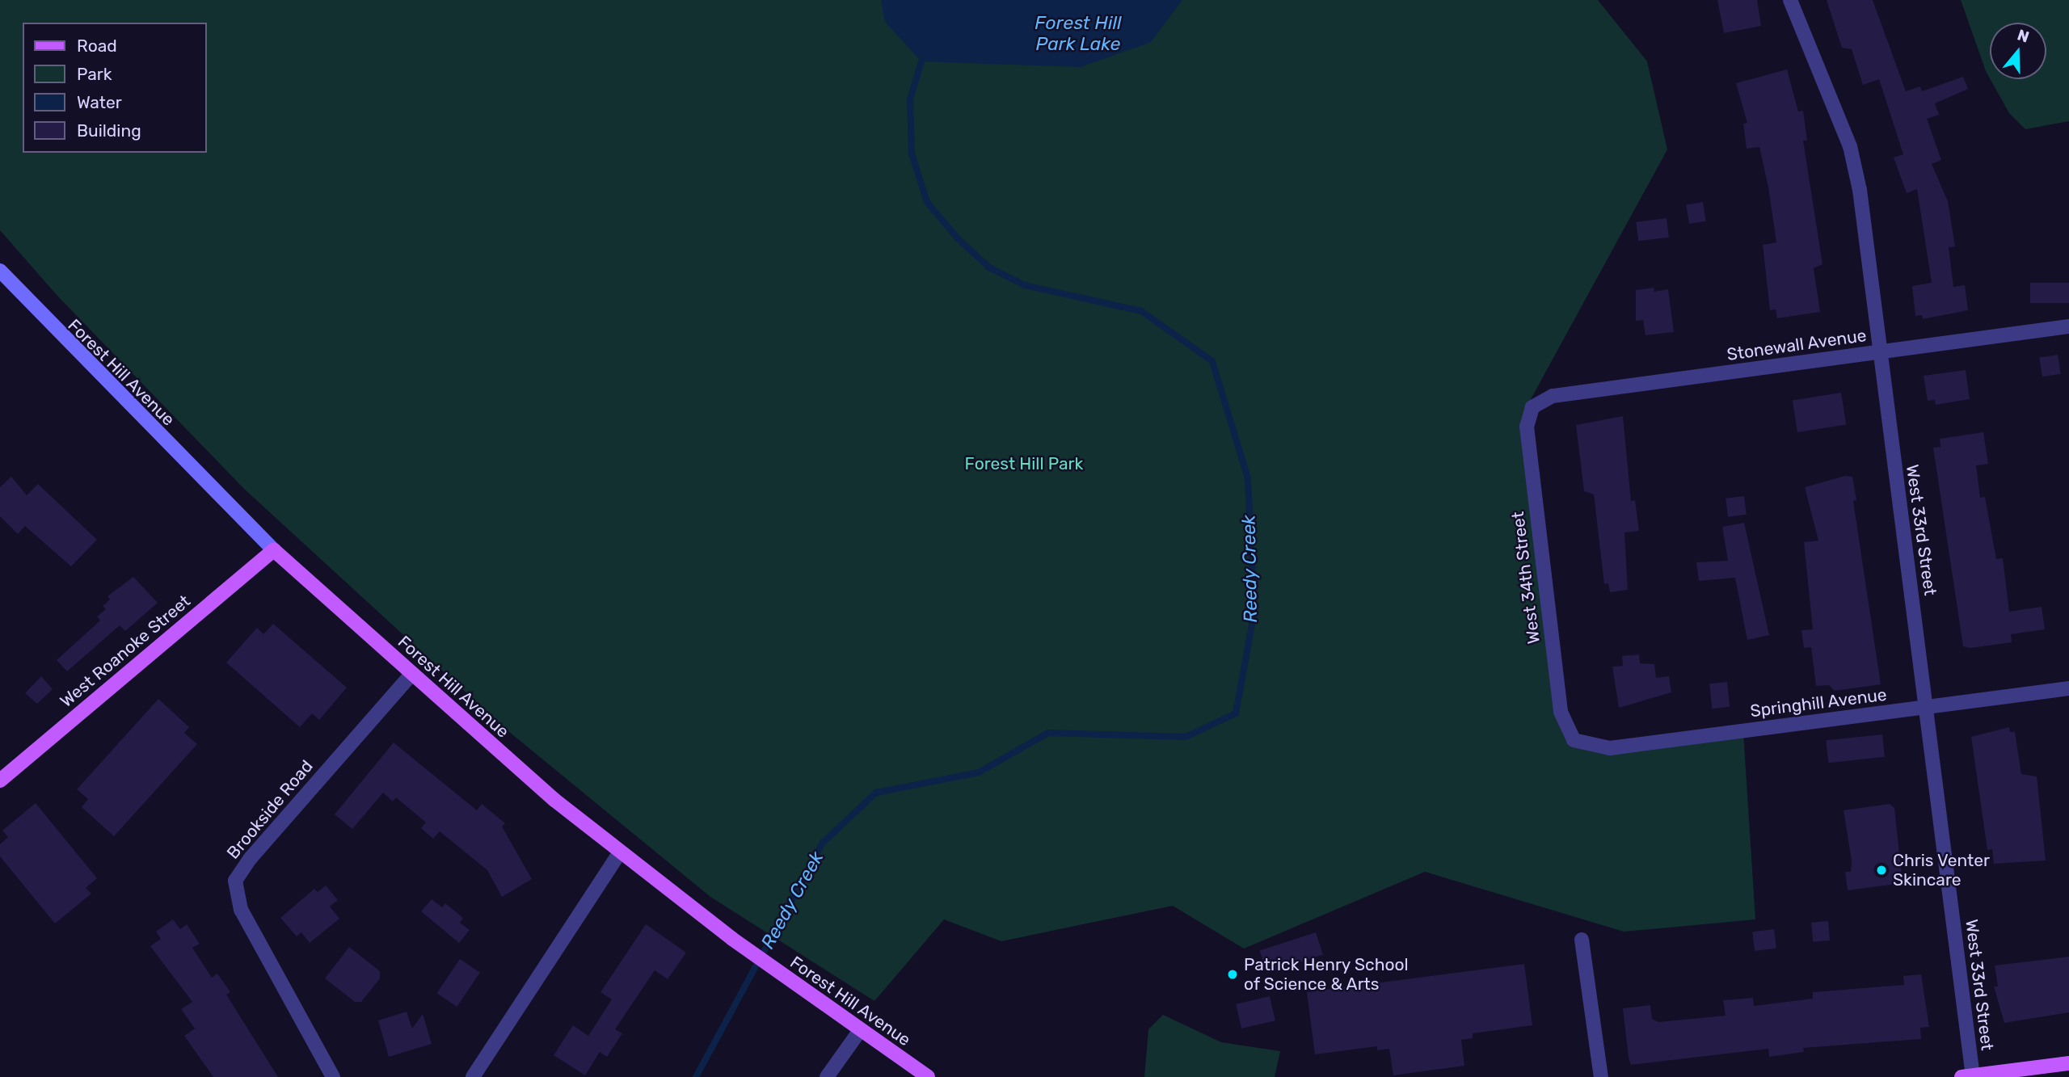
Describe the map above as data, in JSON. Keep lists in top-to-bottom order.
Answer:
{
  "streets": {
    "main road": ["Forest Hill Avenue", "West Roanoke Street"],
    "street": [
      "Stonewall Avenue",
      "West 33rd Street",
      "West 34th Street",
      "Springhill Avenue",
      "Brookside Road"
    ]
  },
  "crossings": [
    ["Stonewall Avenue", "West 33rd Street"],
    ["Stonewall Avenue", "West 34th Street"],
    ["Forest Hill Avenue", "West Roanoke Street"],
    ["Forest Hill Avenue", "Brookside Road"],
    ["West 33rd Street", "Springhill Avenue"],
    ["West 34th Street", "Springhill Avenue"]
  ],
  "water": ["Forest Hill Park Lake", "Reedy Creek"],
  "parks": ["Forest Hill Park"],
  "places": ["Chris Venter Skincare", "Patrick Henry School of Science & Arts"],
  "legend": [
    "Road",
    "Park",
    "Water",
    "Building"
  ],
  "north": "top"
}
